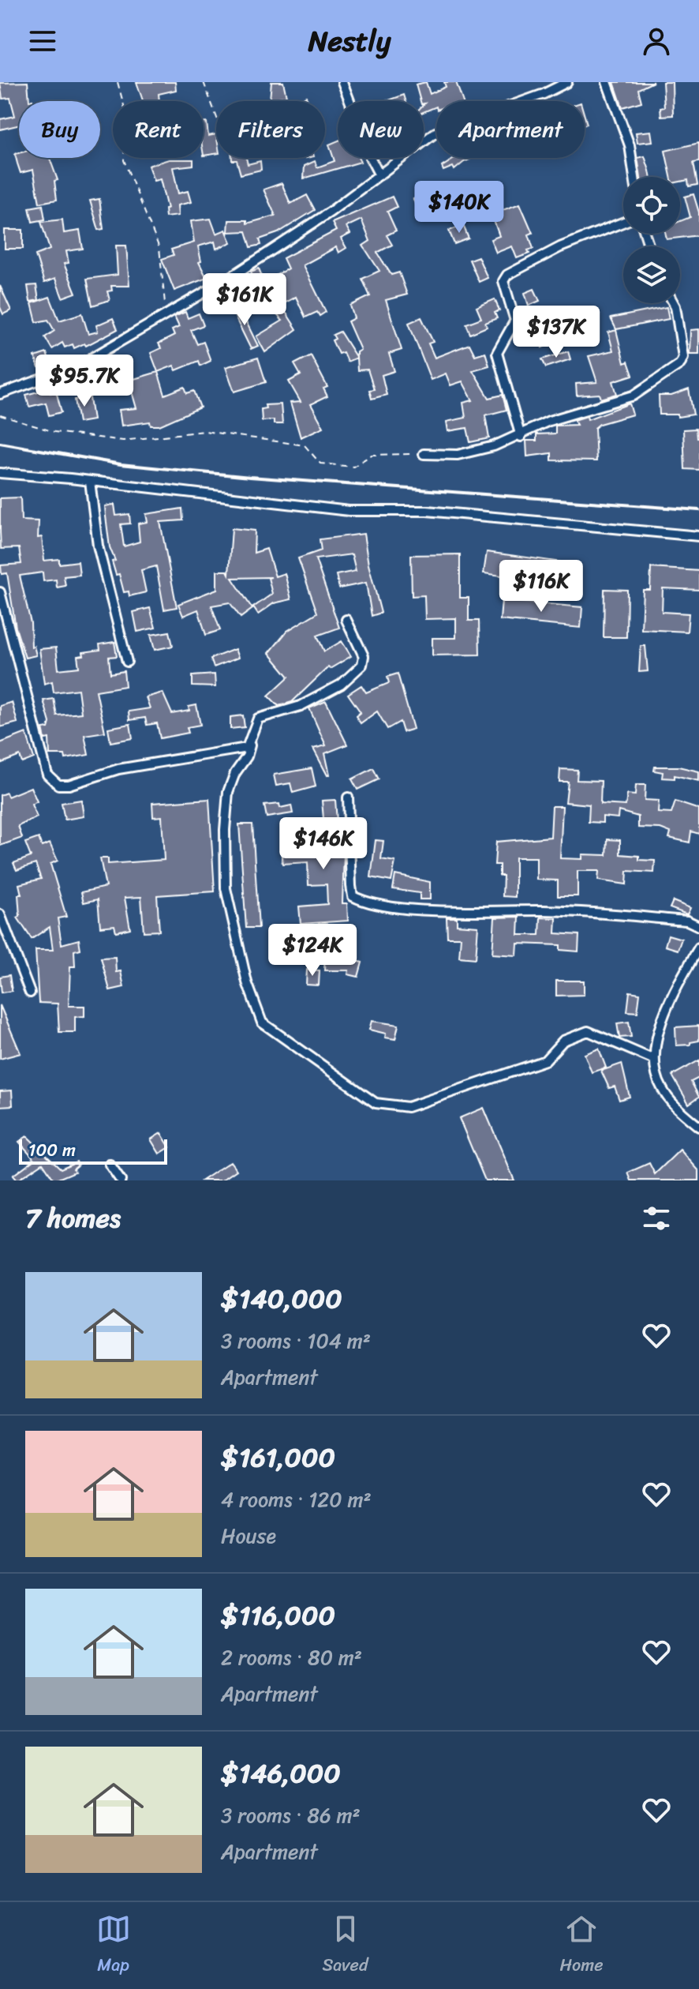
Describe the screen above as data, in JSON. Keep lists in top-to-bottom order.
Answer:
{
  "scale_bar": "100 m",
  "page": {
    "header": "Nestly",
    "chip": [
      "Buy",
      "Rent",
      "Filters",
      "New",
      "Apartment"
    ],
    "price": [
      "$140K",
      "$161K",
      "$137K",
      "$95.7K",
      "$116K",
      "$146K",
      "$124K"
    ],
    "scale": "100 m",
    "heading": "7 homes",
    "list": [
      {
        "name": "$140,000",
        "note": "3 rooms · 104 m² · Apartment"
      },
      {
        "name": "$161,000",
        "note": "4 rooms · 120 m² · House"
      },
      {
        "name": "$116,000",
        "note": "2 rooms · 80 m² · Apartment"
      },
      {
        "name": "$146,000",
        "note": "3 rooms · 86 m² · Apartment"
      }
    ],
    "tabs": ["Map", "Saved", "Home"]
  }
}
